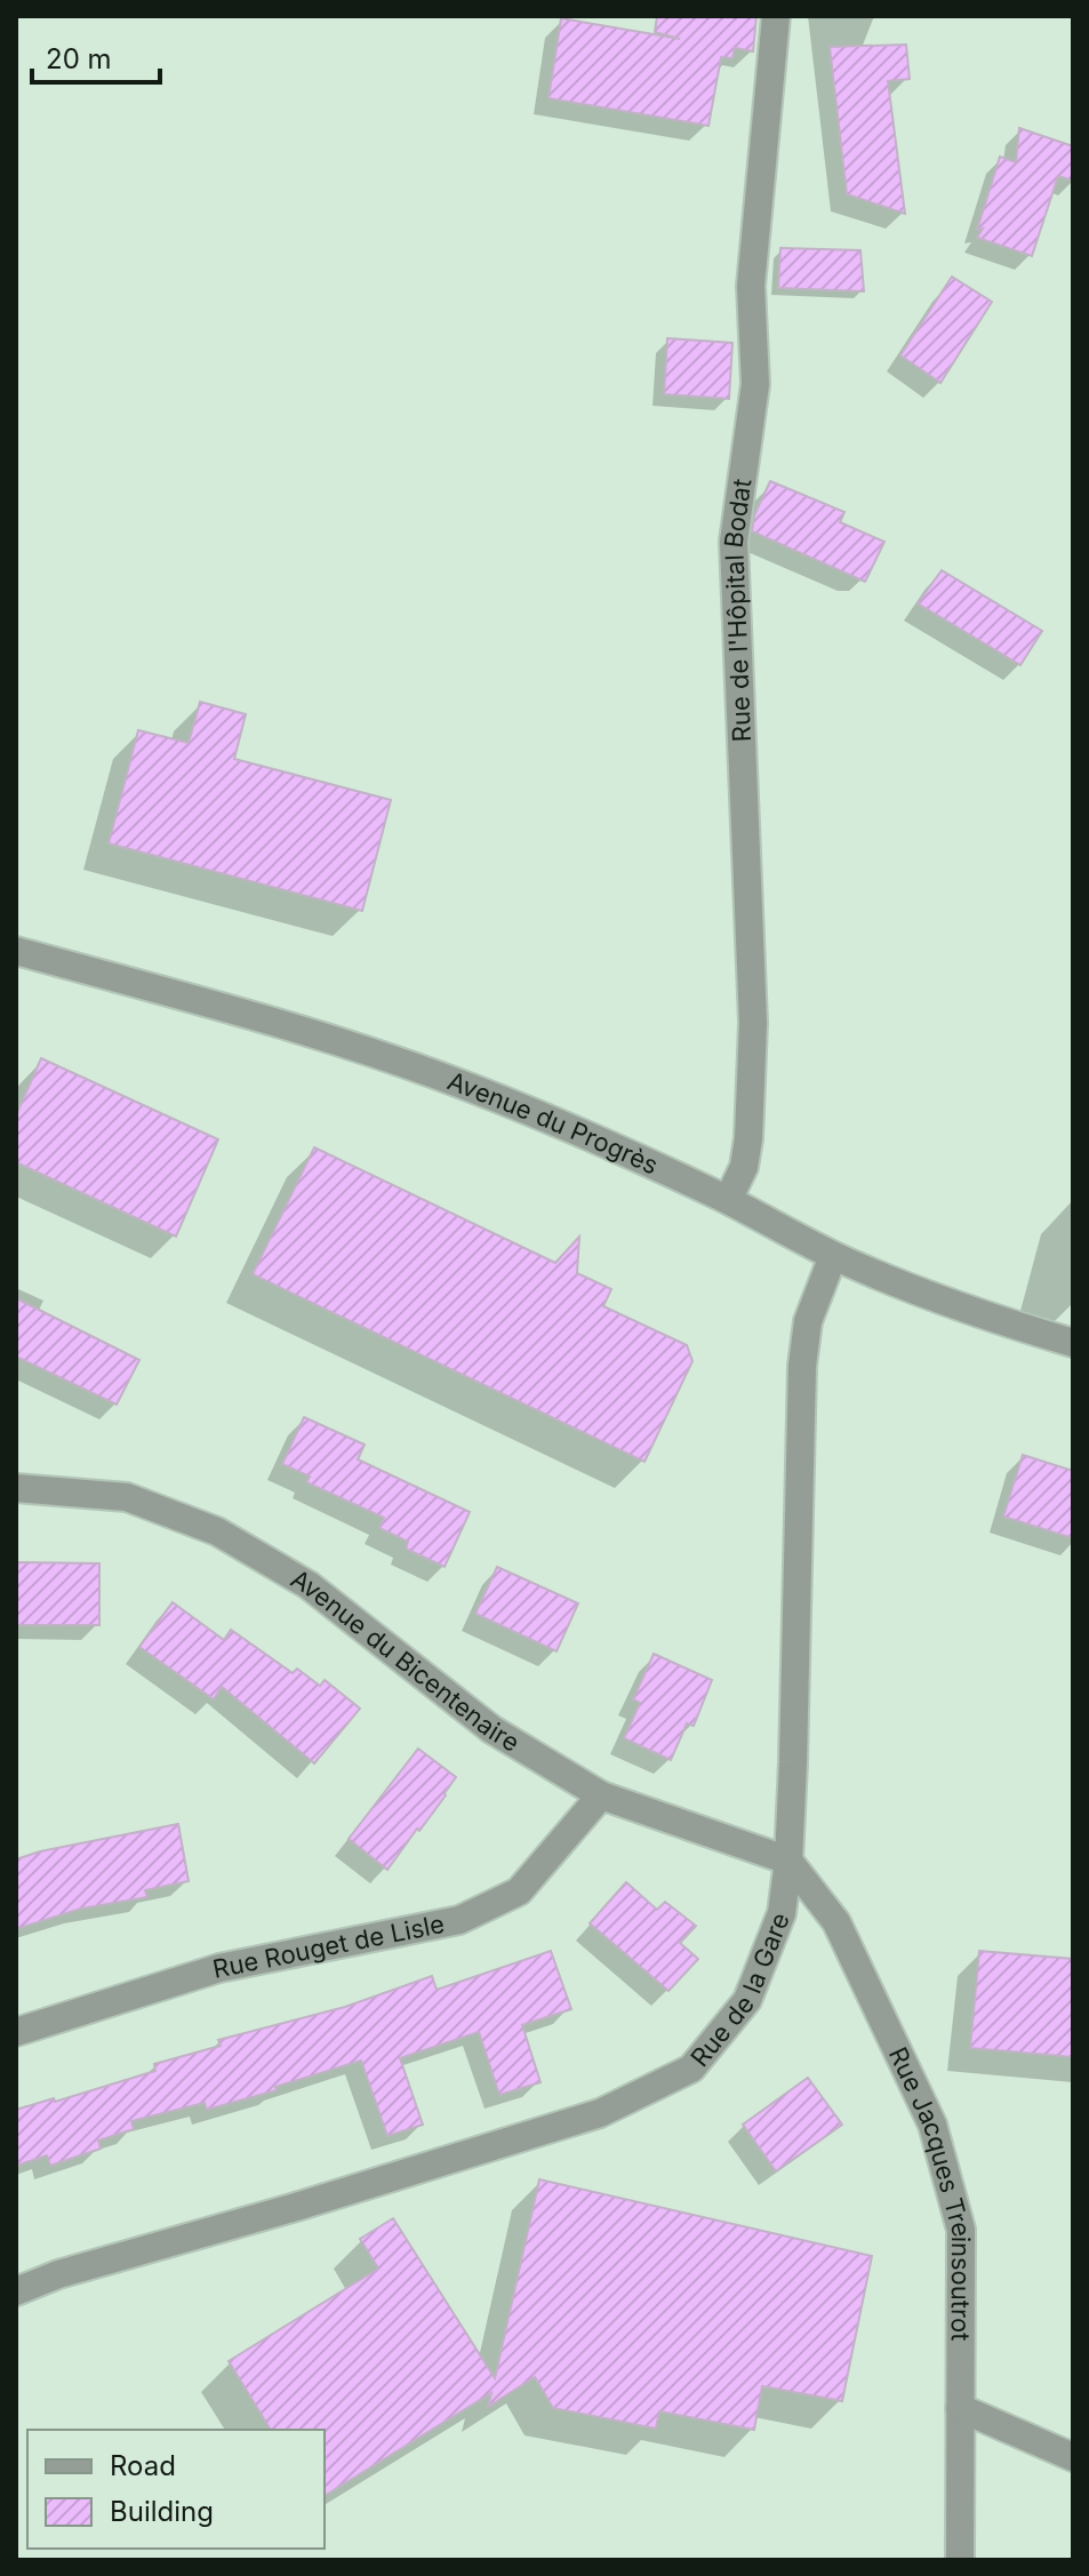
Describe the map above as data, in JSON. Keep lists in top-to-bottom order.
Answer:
{
  "streets": {
    "street": [
      "Rue de l'Hôpital Bodat",
      "Avenue du Progrès",
      "Avenue du Bicentenaire",
      "Rue Rouget de Lisle",
      "Rue de la Gare",
      "Rue Jacques Treinsoutrot"
    ]
  },
  "crossings": [
    ["Rue de l'Hôpital Bodat", "Avenue du Progrès"],
    ["Avenue du Progrès", "Rue de la Gare"],
    ["Avenue du Bicentenaire", "Rue Rouget de Lisle"],
    ["Avenue du Bicentenaire", "Rue de la Gare"],
    ["Avenue du Bicentenaire", "Rue Jacques Treinsoutrot"],
    ["Rue de la Gare", "Rue Jacques Treinsoutrot"]
  ],
  "legend": ["Road", "Building"],
  "scale_bar": "20 m"
}
